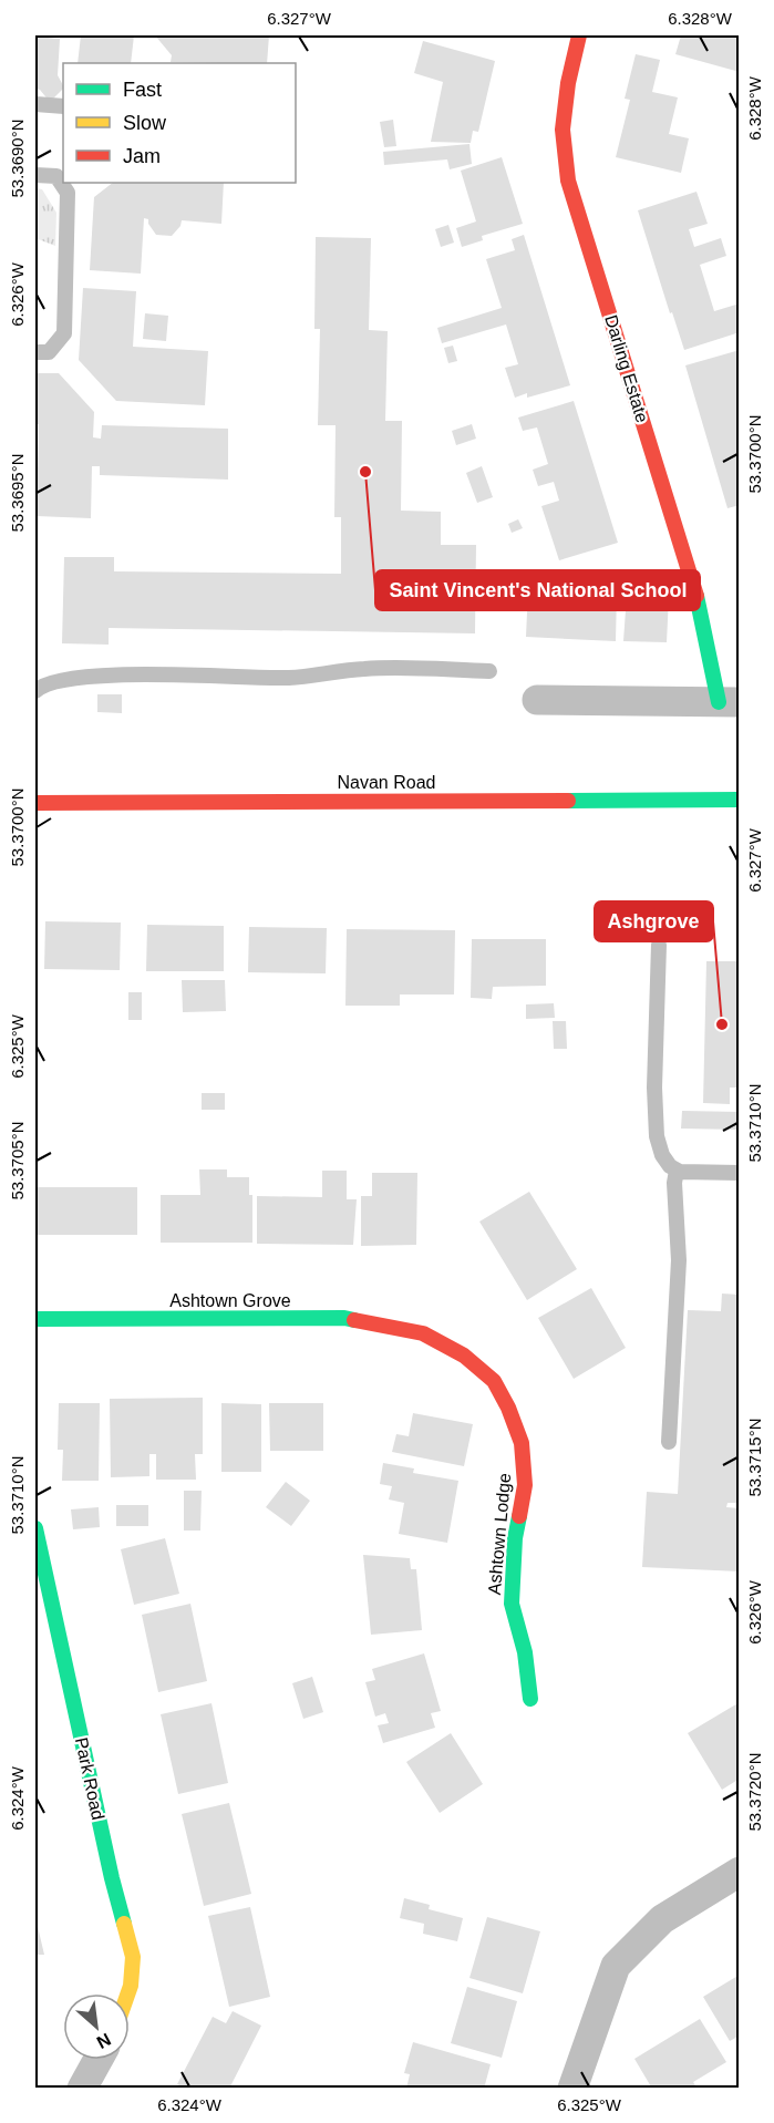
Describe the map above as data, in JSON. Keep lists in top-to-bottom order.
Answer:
{
  "streets": {
    "street": [
      "Darling Estate",
      "Navan Road",
      "Ashtown Grove",
      "Ashtown Lodge",
      "Park Road"
    ]
  },
  "crossings": [
    ["Ashtown Grove", "Ashtown Lodge"]
  ],
  "places": ["Saint Vincent's National School", "Ashgrove"],
  "legend": ["Fast", "Slow", "Jam"],
  "north": "bottom right",
  "coordinates": [
    "6.327°W",
    "6.328°W",
    "53.3690°N",
    "6.326°W",
    "53.3700°N",
    "53.3695°N",
    "6.325°W",
    "53.3710°N",
    "53.3705°N",
    "53.3715°N",
    "53.3720°N",
    "6.324°W"
  ]
}
